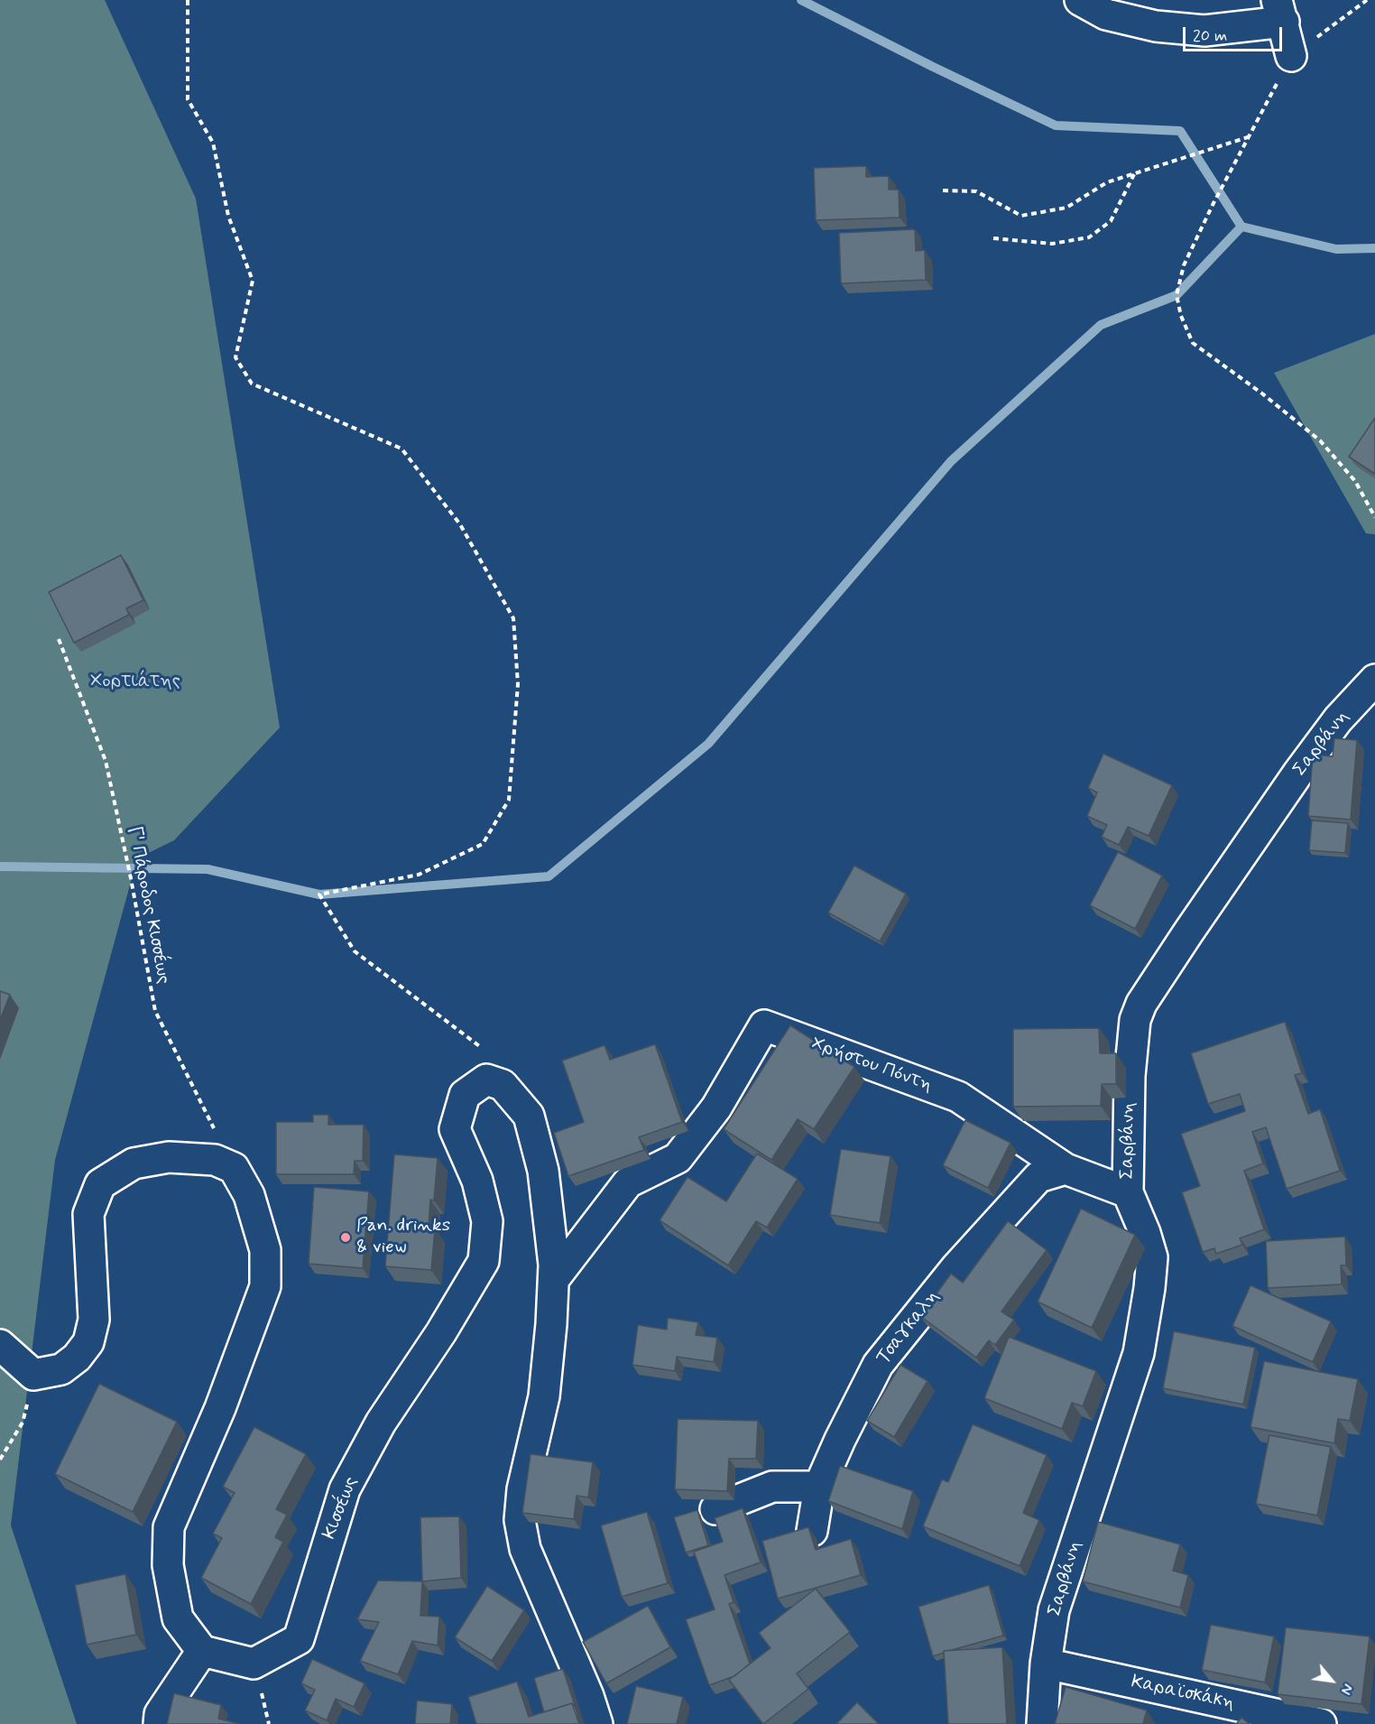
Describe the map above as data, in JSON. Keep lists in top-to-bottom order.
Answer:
{
  "streets": {
    "street": [
      "Σαρβάνη",
      "Χρήστου Πόντη",
      "Τσαγκαλη",
      "Κισσέως",
      "Καραϊσκάκη"
    ],
    "path": ["Γ' Πάροδος Κισσέως"]
  },
  "crossings": [
    ["Σαρβάνη", "Χρήστου Πόντη"],
    ["Σαρβάνη", "Καραϊσκάκη"],
    ["Χρήστου Πόντη", "Τσαγκαλη"]
  ],
  "parks": ["Χορτιάτης"],
  "places": ["Pan. drinks & view"],
  "scale_bar": "20 m",
  "north": "bottom right"
}
